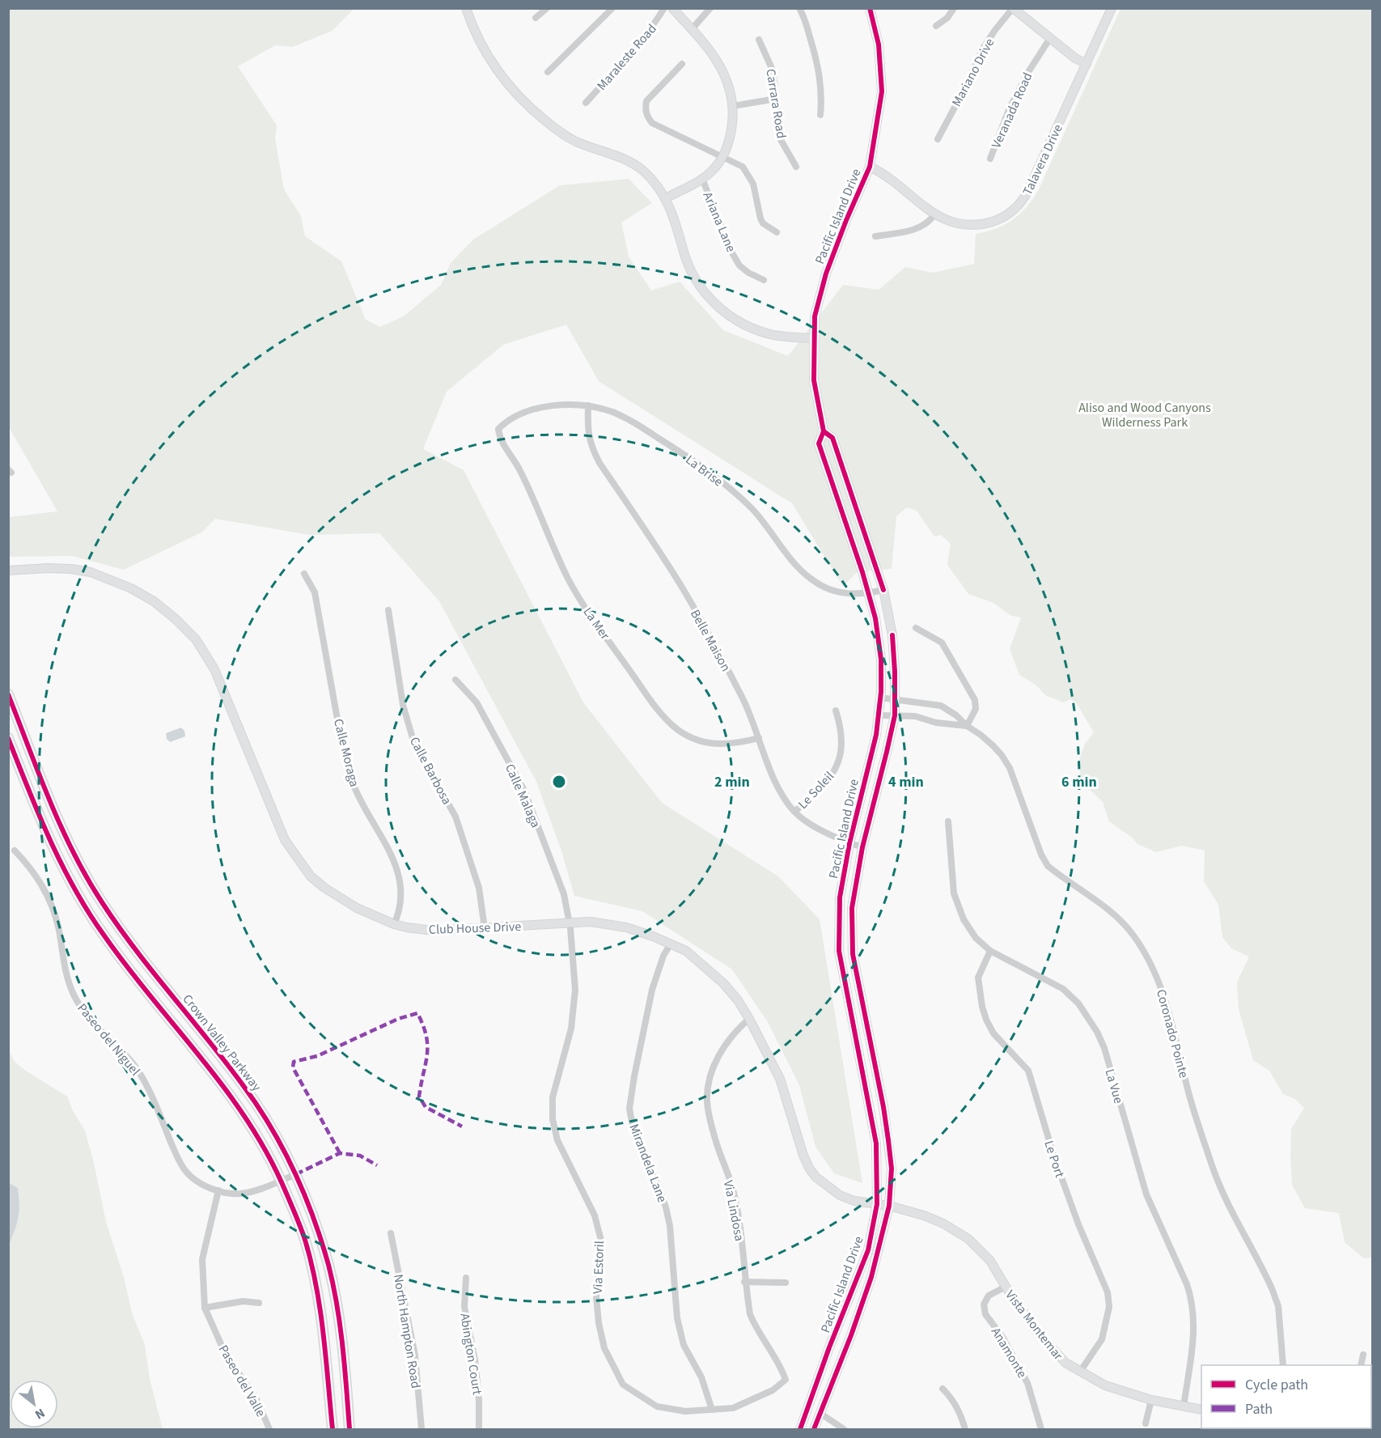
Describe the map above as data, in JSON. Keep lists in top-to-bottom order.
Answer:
{
  "streets": {
    "main road": ["Crown Valley Parkway"],
    "street": [
      "Maraleste Road",
      "Mariano Drive",
      "Carrara Road",
      "Veranada Road",
      "Talavera Drive",
      "Pacific Island Drive",
      "Ariana Lane",
      "La Brise",
      "La Mer",
      "Belle Maison",
      "Calle Moraga",
      "Calle Barbosa",
      "Le Soleil",
      "Calle Malaga",
      "Club House Drive",
      "Coronado Pointe",
      "Paseo del Niguel",
      "La Vue",
      "Le Port",
      "Mirandela Lane",
      "Via Lindosa",
      "Via Estoril",
      "Vista Montemar",
      "North Hampton Road",
      "Anamonte",
      "Abington Court",
      "Paseo del Valle"
    ]
  },
  "crossings": [
    ["Talavera Drive", "Pacific Island Drive"],
    ["Pacific Island Drive", "La Brise"],
    ["Pacific Island Drive", "Belle Maison"],
    ["Pacific Island Drive", "Club House Drive"],
    ["Pacific Island Drive", "Coronado Pointe"],
    ["Pacific Island Drive", "Vista Montemar"],
    ["La Brise", "La Mer"],
    ["La Brise", "Belle Maison"],
    ["La Mer", "Belle Maison"],
    ["Belle Maison", "Le Soleil"],
    ["Calle Moraga", "Club House Drive"],
    ["Calle Barbosa", "Club House Drive"],
    ["Calle Malaga", "Club House Drive"],
    ["Calle Malaga", "Via Estoril"],
    ["Club House Drive", "Mirandela Lane"],
    ["Club House Drive", "Via Lindosa"],
    ["Club House Drive", "Via Estoril"],
    ["Club House Drive", "Vista Montemar"],
    ["Paseo del Niguel", "Crown Valley Parkway"],
    ["Paseo del Niguel", "Paseo del Valle"],
    ["La Vue", "Le Port"],
    ["La Vue", "Vista Montemar"],
    ["Le Port", "Vista Montemar"],
    ["Mirandela Lane", "Via Estoril"],
    ["Via Lindosa", "Via Estoril"],
    ["Vista Montemar", "Anamonte"]
  ],
  "parks": ["Aliso and Wood Canyons Wilderness Park"],
  "legend": ["Cycle path", "Path"],
  "north": "bottom right",
  "rings": ["2 min", "4 min", "6 min"]
}
